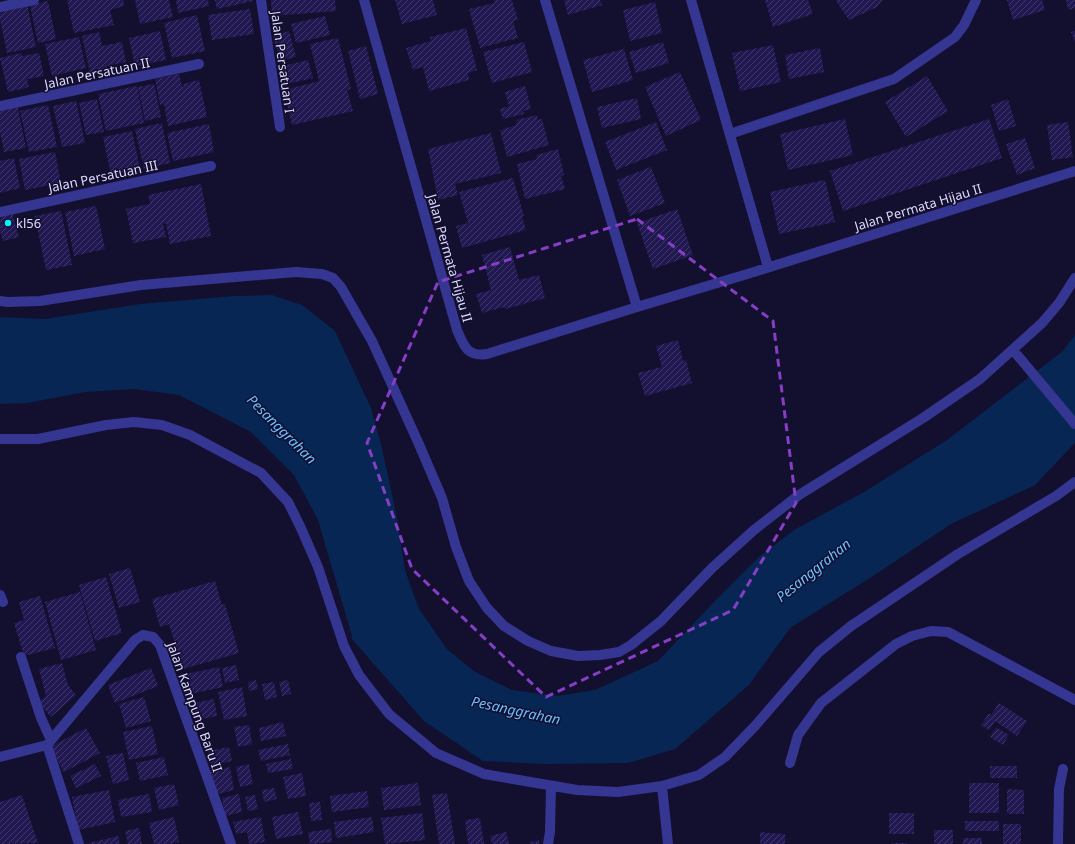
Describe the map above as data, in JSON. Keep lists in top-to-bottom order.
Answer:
{
  "streets": {
    "street": [
      "Jalan Persatuan I",
      "Jalan Persatuan II",
      "Jalan Persatuan III",
      "Jalan Permata Hijau II",
      "Jalan Kampung Baru II"
    ]
  },
  "water": ["Pesanggrahan"],
  "places": ["kl56"]
}
